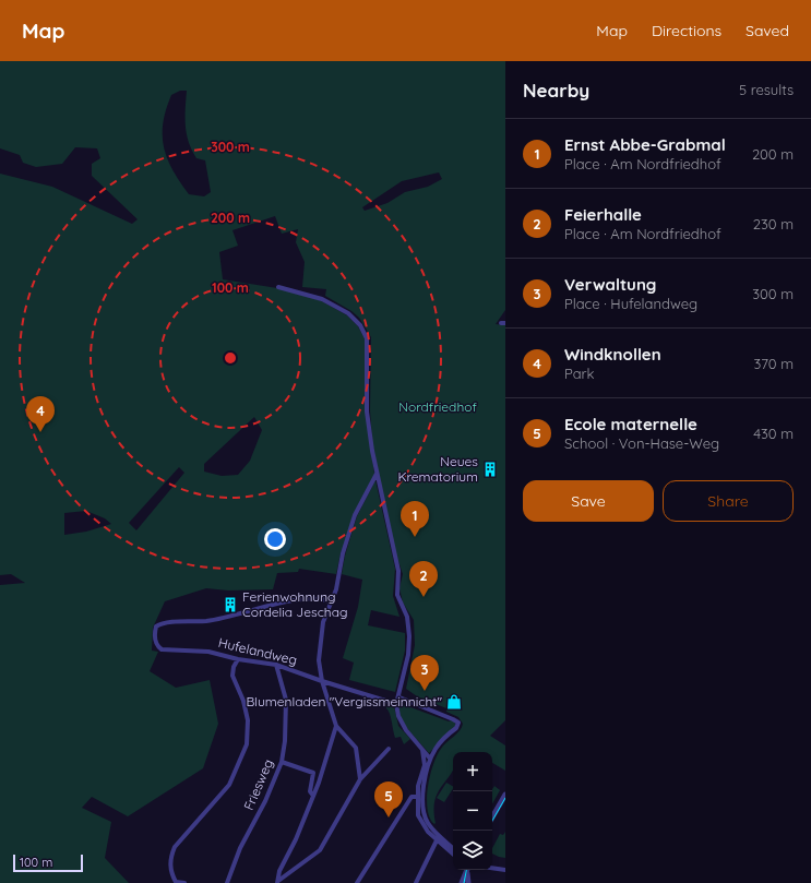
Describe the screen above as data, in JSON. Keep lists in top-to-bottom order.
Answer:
{
  "streets": {
    "street": ["Hufelandweg", "Friesweg"]
  },
  "crossings": [
    ["Hufelandweg", "Friesweg"]
  ],
  "parks": ["Nordfriedhof"],
  "places": {
    "building": ["Neues Krematorium", "Ferienwohnung Cordelia Jeschag"],
    "shop": ["Blumenladen \"Vergissmeinnicht\""]
  },
  "scale_bar": "100 m",
  "page": {
    "header": "Map",
    "nav": ["Map", "Directions", "Saved"],
    "heading": ["Nearby", "5 results"],
    "list": [
      {
        "mark": "1",
        "name": "Ernst Abbe-Grabmal",
        "note": "Place · Am Nordfriedhof",
        "value": "200 m"
      },
      {
        "mark": "2",
        "name": "Feierhalle",
        "note": "Place · Am Nordfriedhof",
        "value": "230 m"
      },
      {
        "mark": "3",
        "name": "Verwaltung",
        "note": "Place · Hufelandweg",
        "value": "300 m"
      },
      {
        "mark": "4",
        "name": "Windknollen",
        "note": "Park",
        "value": "370 m"
      },
      {
        "mark": "5",
        "name": "Ecole maternelle",
        "note": "School · Von-Hase-Weg",
        "value": "430 m"
      }
    ],
    "pins": [
      "4",
      "1",
      "2",
      "3",
      "5"
    ],
    "buttons": ["Save", "Share"],
    "map_buttons": ["+", "−"],
    "scale": "100 m"
  },
  "rings": ["300 m", "200 m", "100 m"]
}
